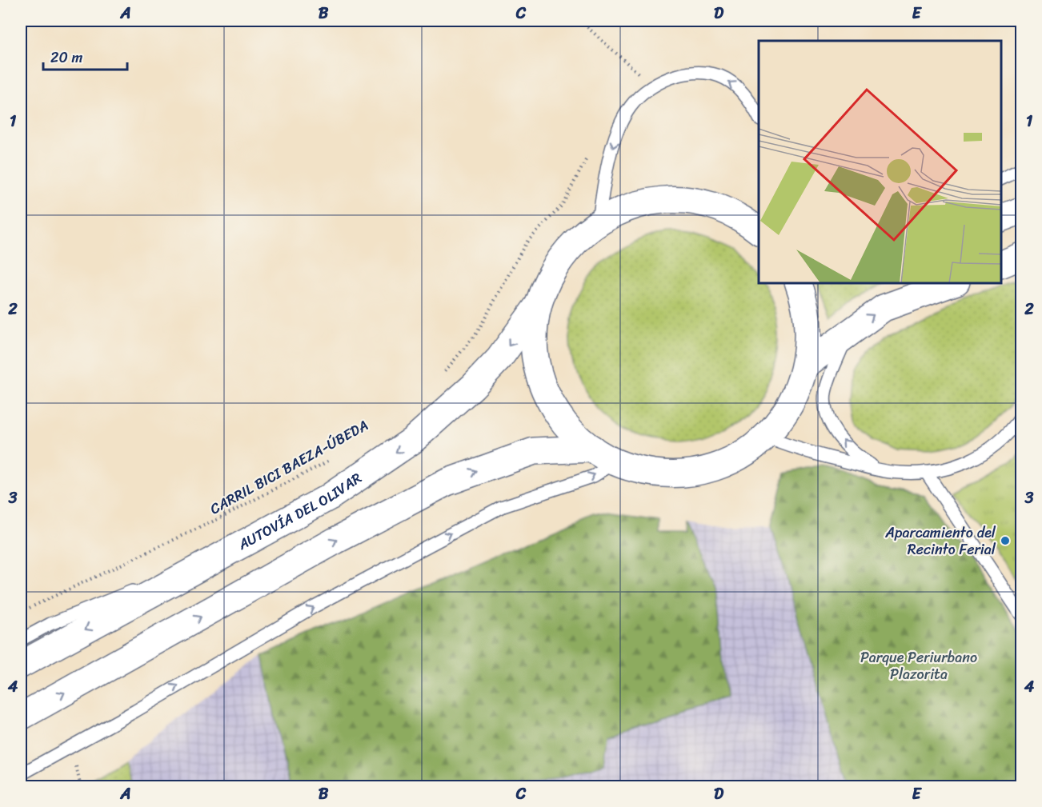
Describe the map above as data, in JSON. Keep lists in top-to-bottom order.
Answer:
{
  "streets": {
    "highway": ["AUTOVÍA DEL OLIVAR"],
    "path": ["CARRIL BICI BAEZA-ÚBEDA"]
  },
  "parks": ["Parque Periurbano Plazorita"],
  "places": ["Aparcamiento del Recinto Ferial"],
  "scale_bar": "20 m",
  "grid": {
    "columns": [
      "A",
      "B",
      "C",
      "D",
      "E"
    ],
    "rows": [
      "1",
      "2",
      "3",
      "4"
    ]
  }
}
